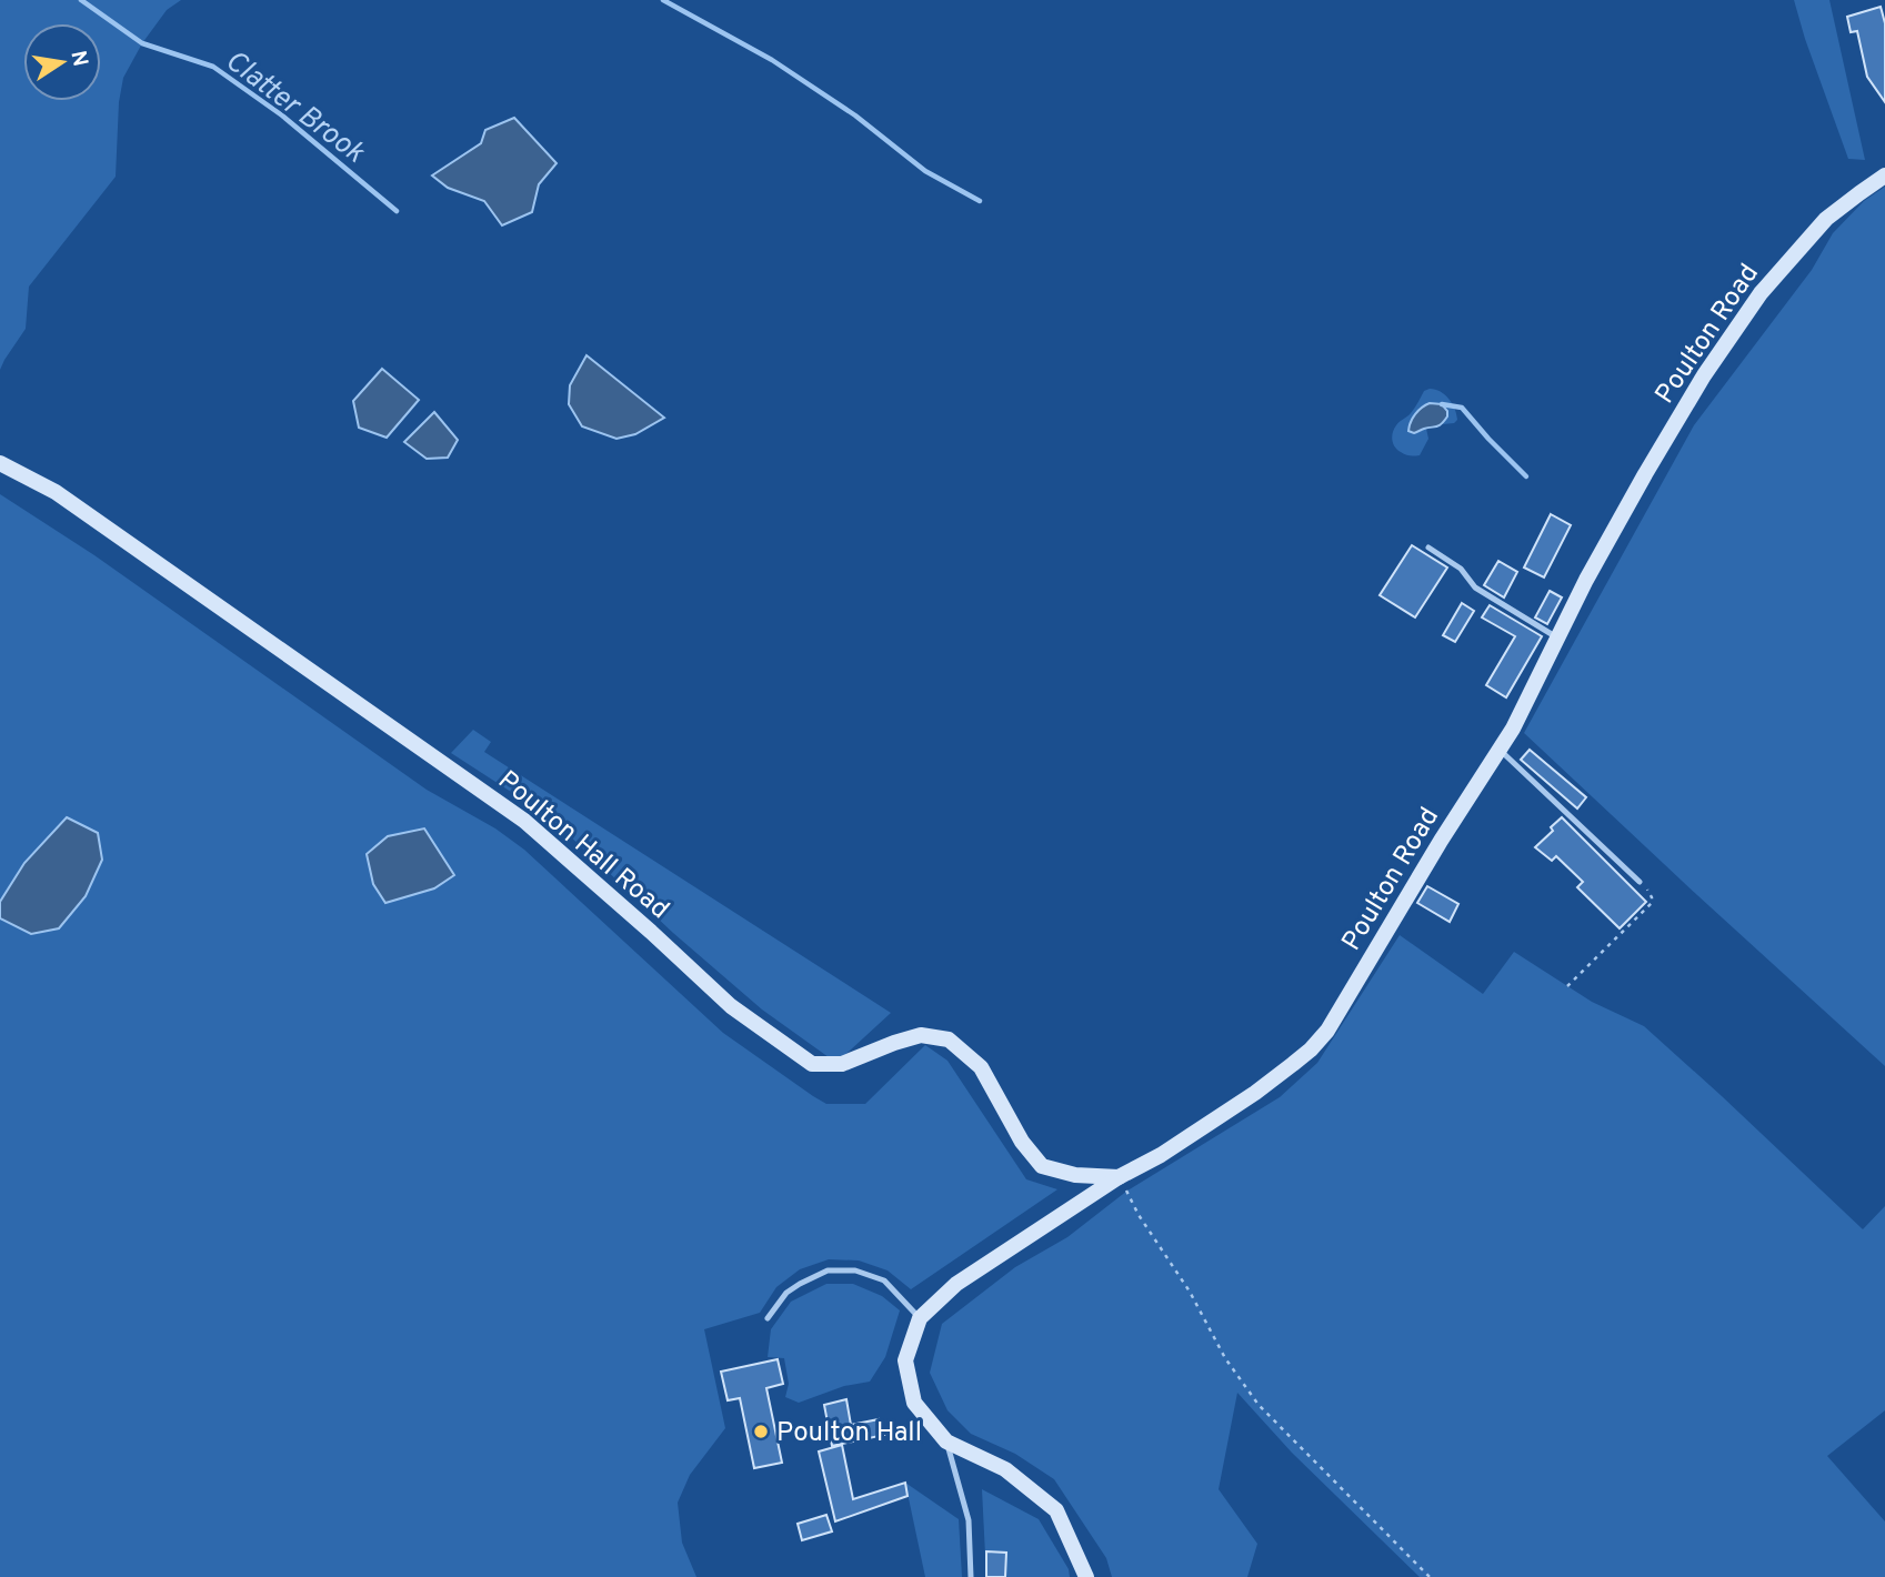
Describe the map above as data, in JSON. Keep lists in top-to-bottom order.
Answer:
{
  "streets": {
    "street": ["Poulton Road", "Poulton Hall Road"]
  },
  "crossings": [
    ["Poulton Road", "Poulton Hall Road"]
  ],
  "water": ["Clatter Brook"],
  "places": ["Poulton Hall"],
  "north": "right"
}
